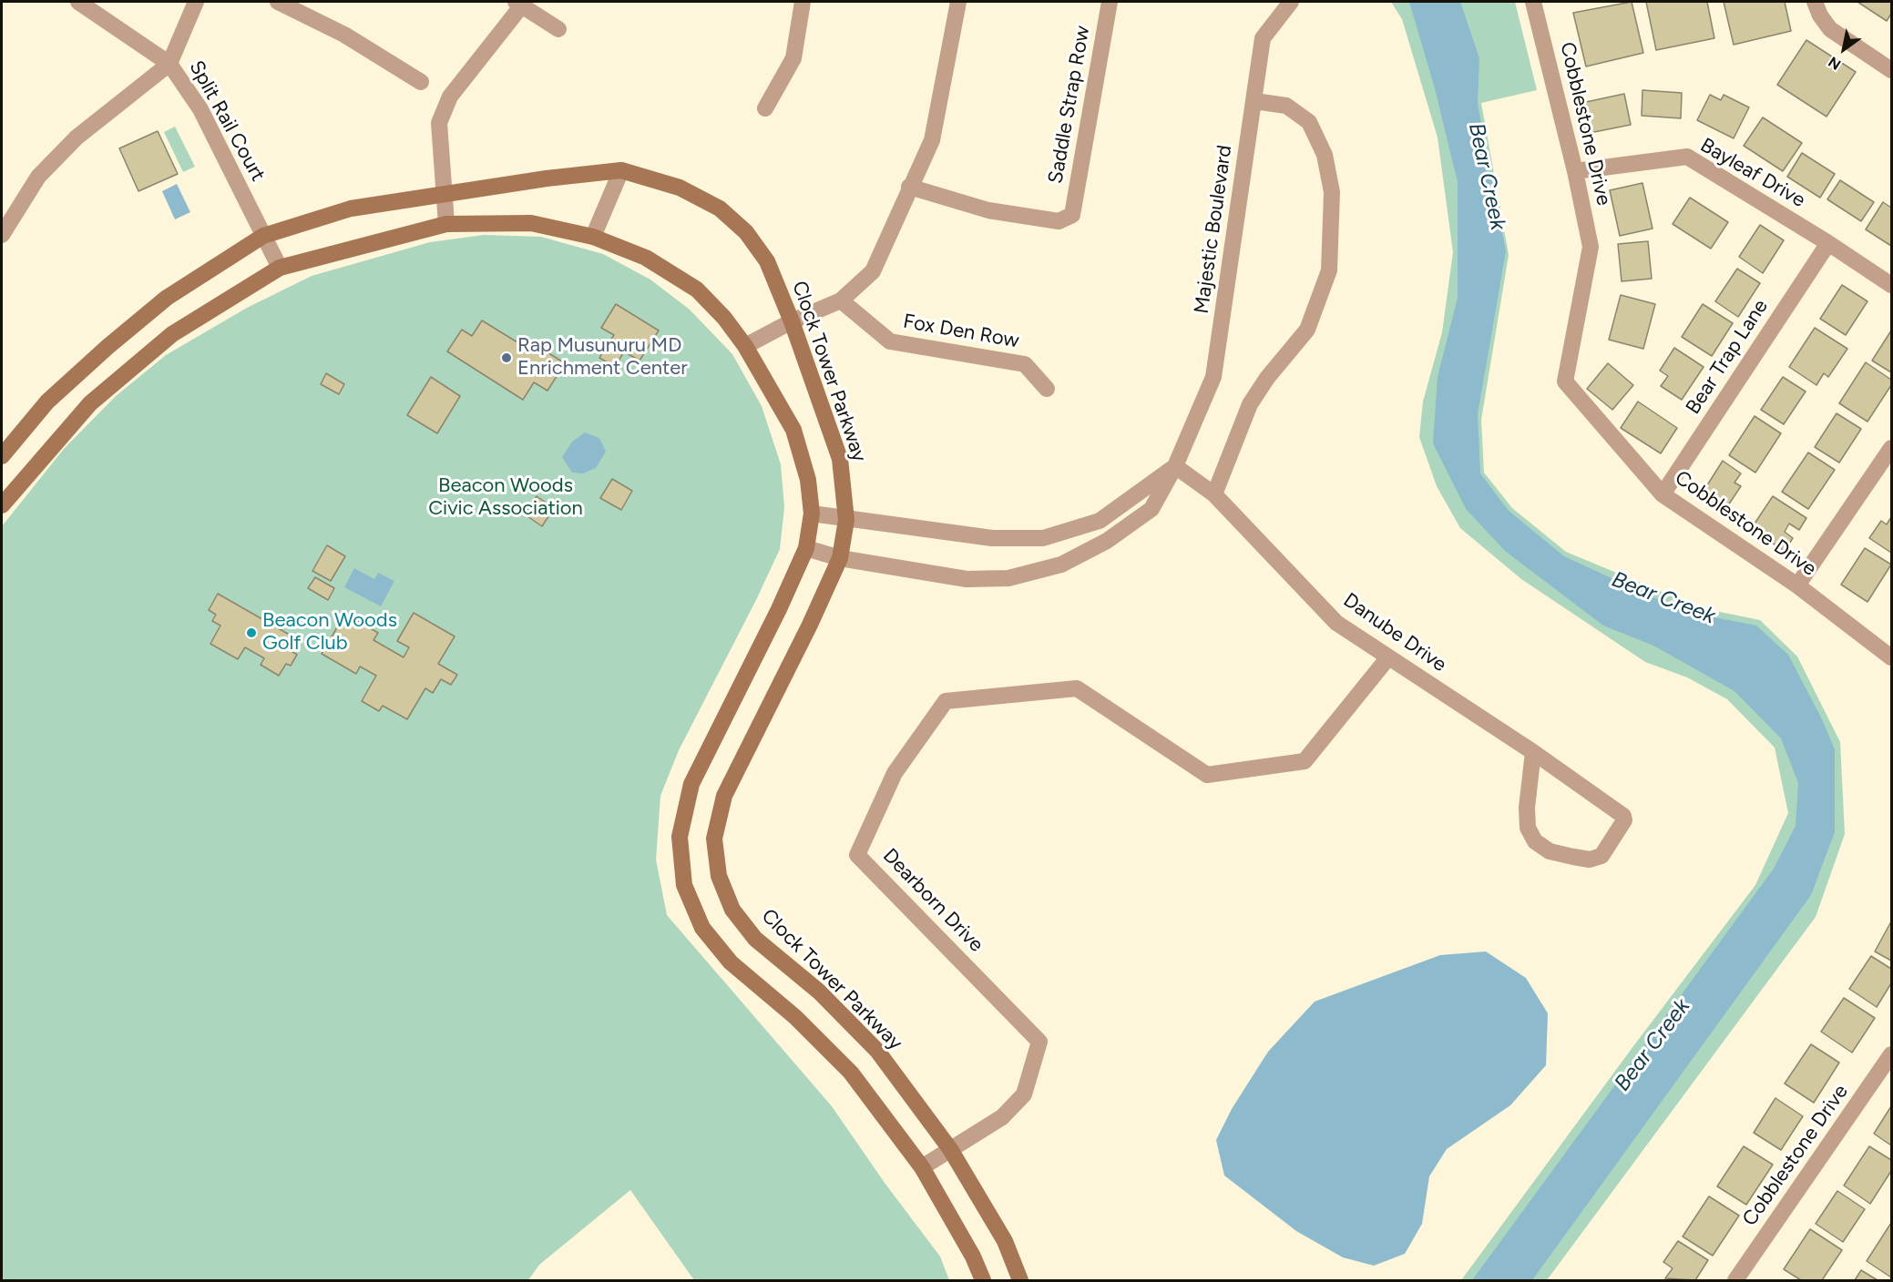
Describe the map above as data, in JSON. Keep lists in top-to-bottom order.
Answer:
{
  "streets": {
    "street": [
      "Saddle Strap Row",
      "Split Rail Court",
      "Cobblestone Drive",
      "Bayleaf Drive",
      "Majestic Boulevard",
      "Fox Den Row",
      "Bear Trap Lane",
      "Clock Tower Parkway",
      "Danube Drive",
      "Dearborn Drive"
    ]
  },
  "crossings": [
    ["Split Rail Court", "Clock Tower Parkway"],
    ["Cobblestone Drive", "Bayleaf Drive"],
    ["Cobblestone Drive", "Bear Trap Lane"],
    ["Bayleaf Drive", "Bear Trap Lane"],
    ["Majestic Boulevard", "Clock Tower Parkway"],
    ["Majestic Boulevard", "Danube Drive"],
    ["Clock Tower Parkway", "Dearborn Drive"],
    ["Danube Drive", "Dearborn Drive"]
  ],
  "water": ["Bear Creek"],
  "parks": ["Beacon Woods Civic Association"],
  "places": ["Rap Musunuru MD Enrichment Center", "Beacon Woods Golf Club"],
  "north": "bottom left"
}
